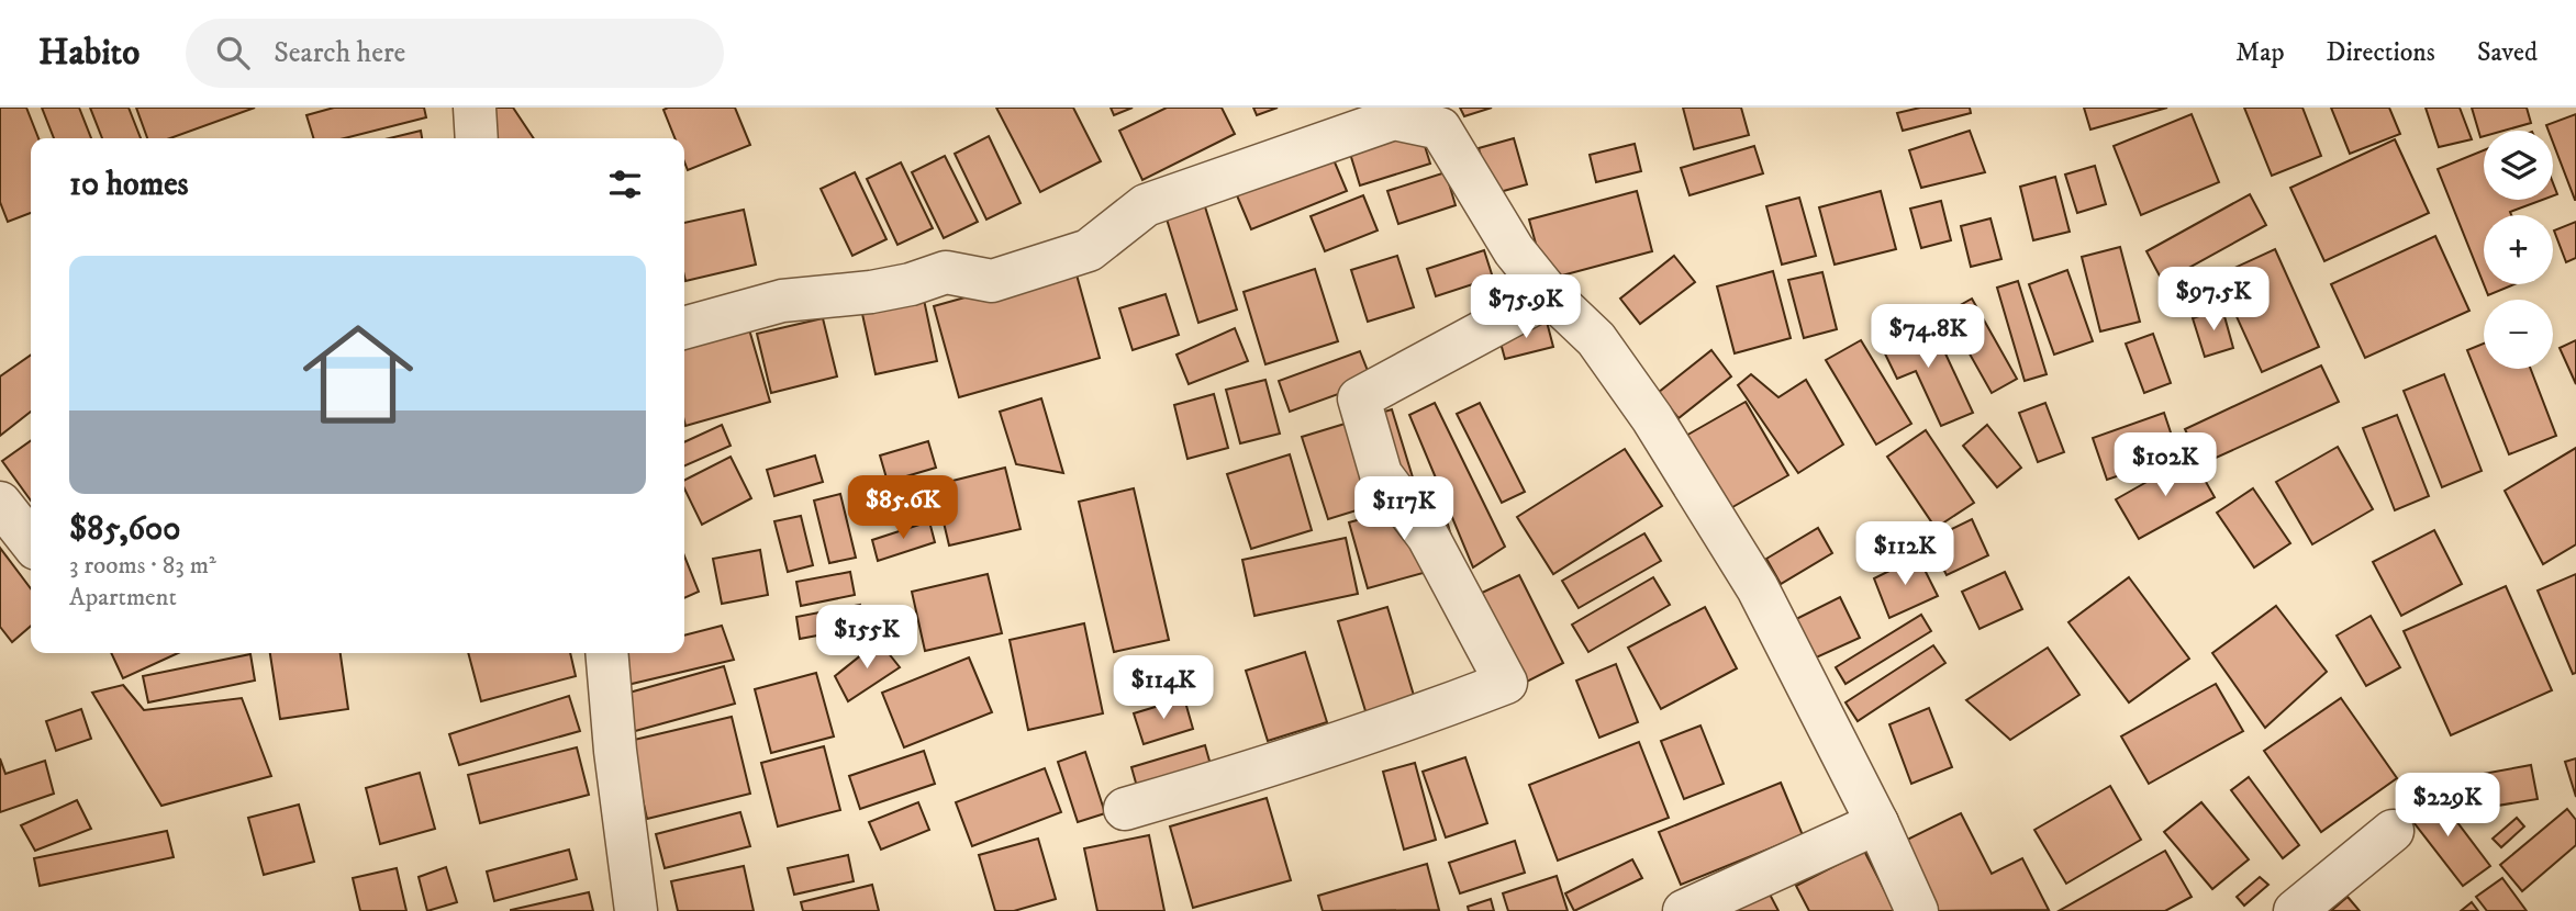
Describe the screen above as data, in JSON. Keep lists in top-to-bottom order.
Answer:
{
  "page": {
    "header": "Habito",
    "search": "Search here",
    "nav": ["Map", "Directions", "Saved"],
    "map_buttons": ["+", "−"],
    "heading": "10 homes",
    "list": [
      {
        "name": "$85,600",
        "note": "3 rooms · 83 m² · Apartment"
      }
    ],
    "price": [
      "$97.5K",
      "$75.9K",
      "$74.8K",
      "$102K",
      "$85.6K",
      "$117K",
      "$112K",
      "$155K",
      "$114K",
      "$229K"
    ]
  }
}
